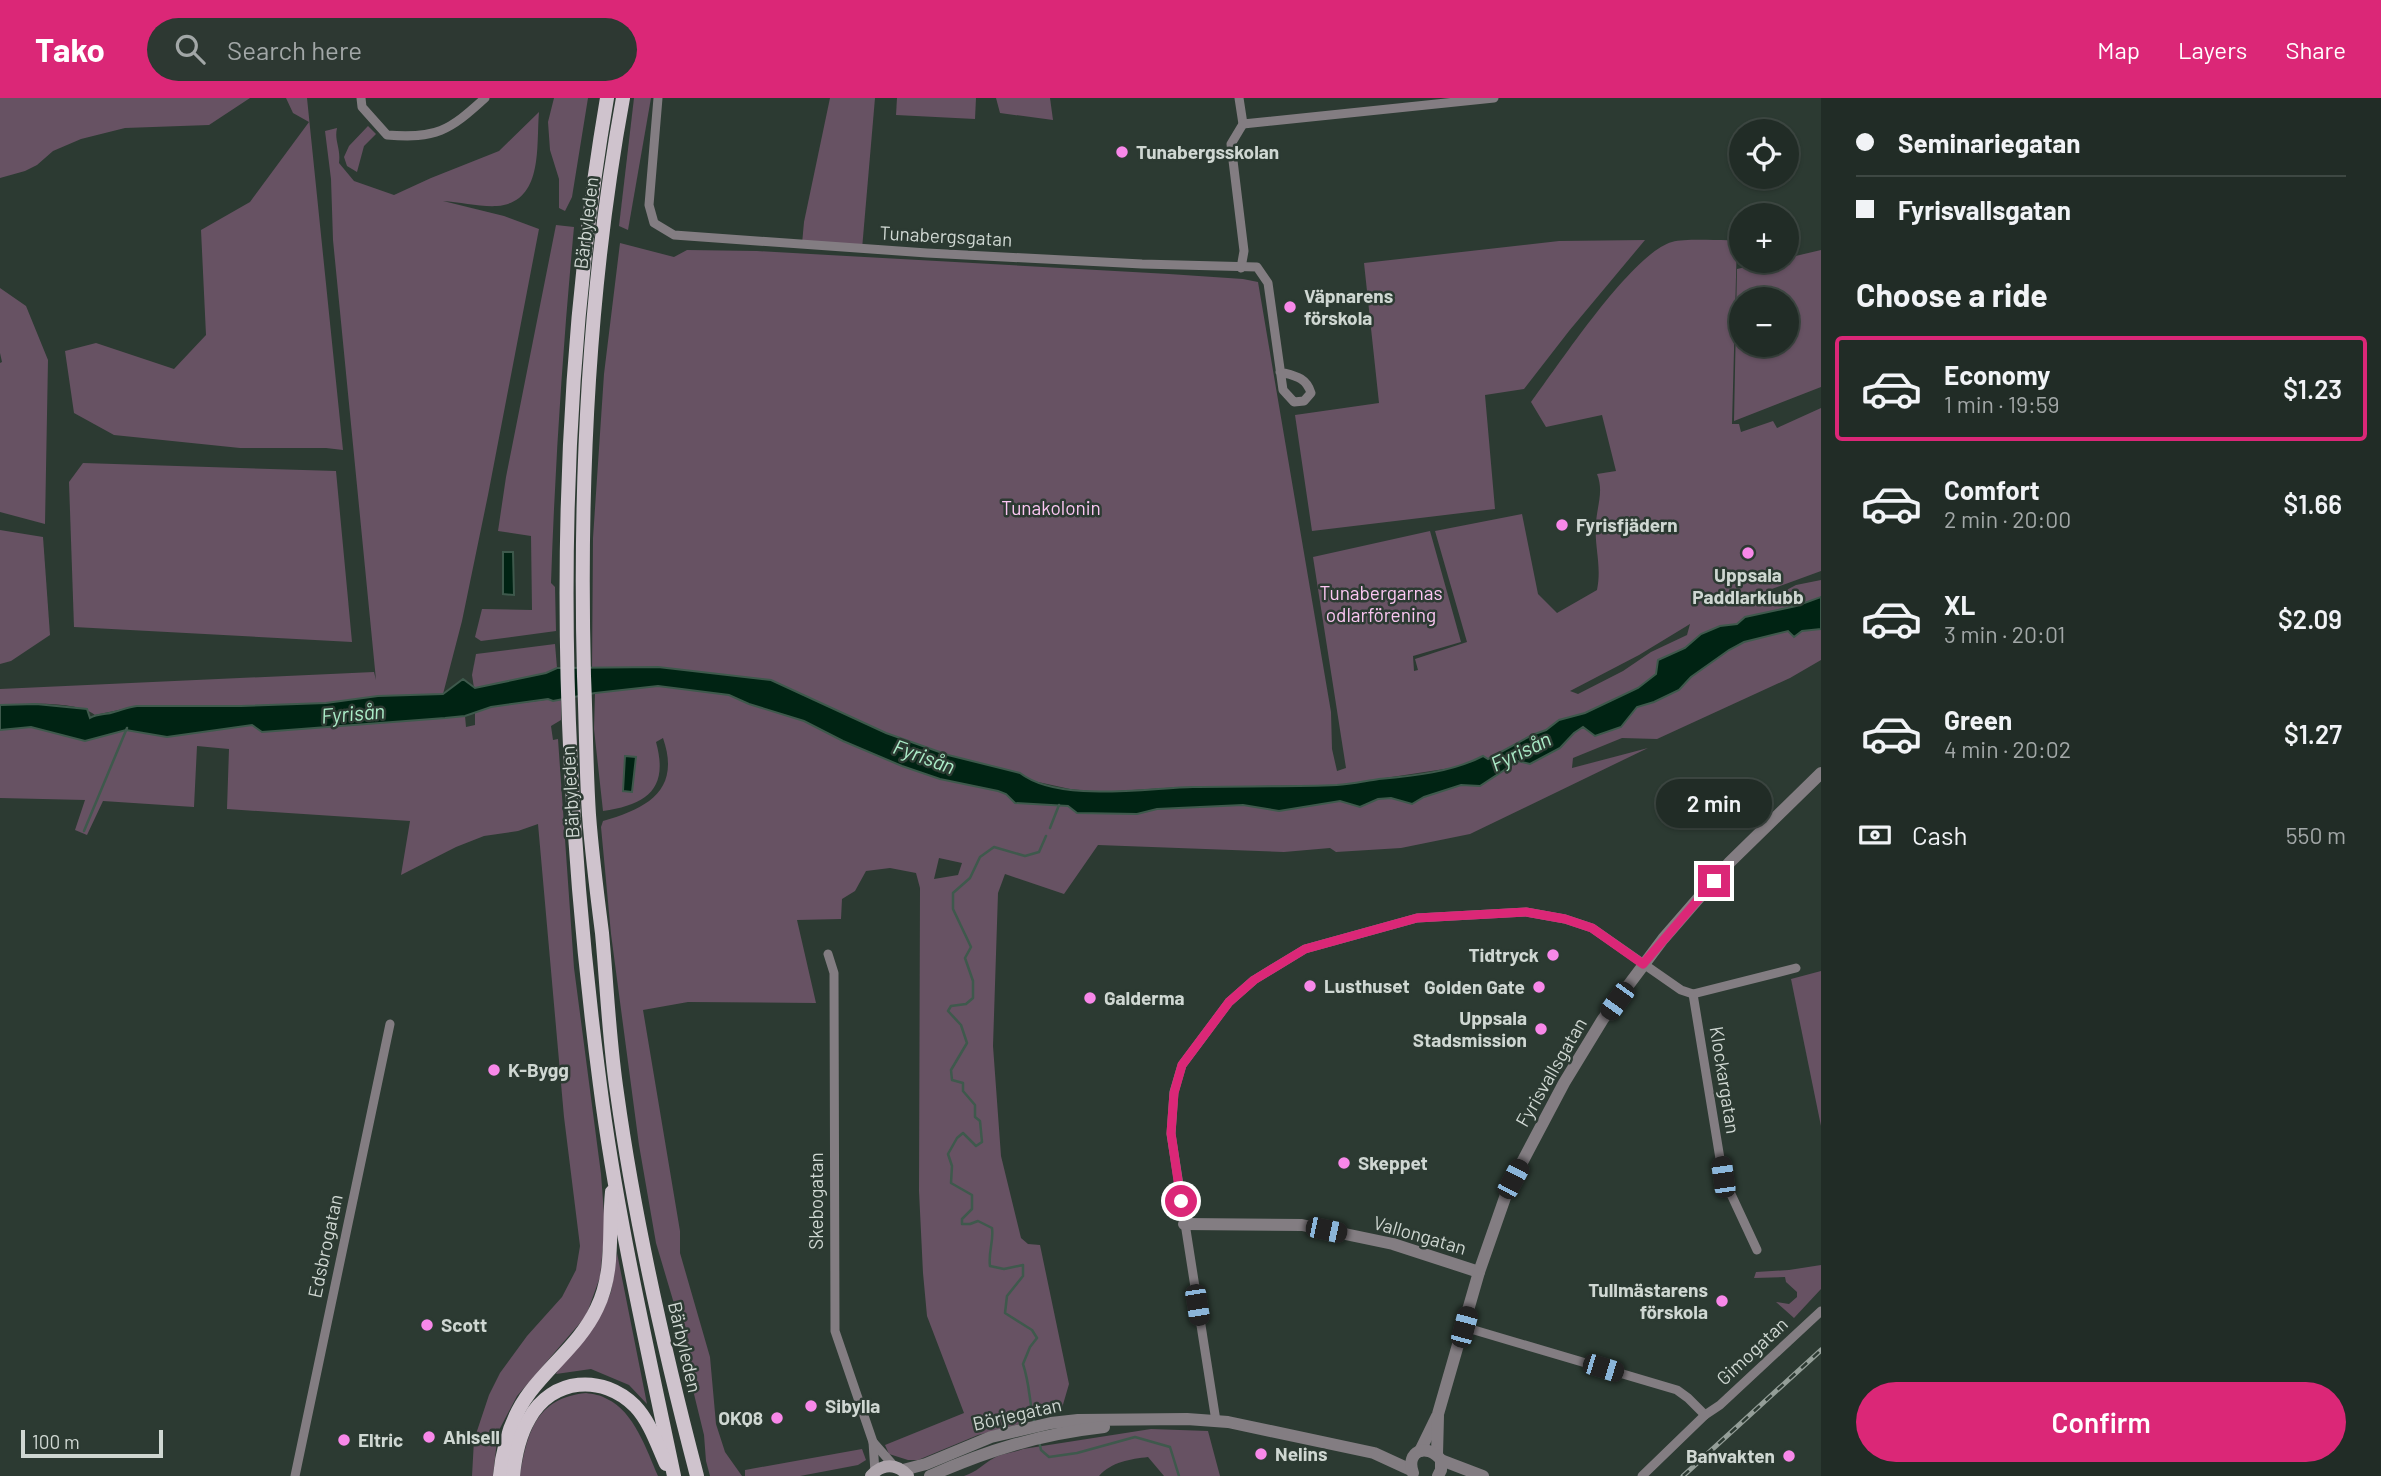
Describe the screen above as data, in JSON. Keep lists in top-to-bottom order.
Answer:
{
  "streets": {
    "main road": ["Bärbyleden"],
    "street": [
      "Tunabergsgatan",
      "Fyrisvallsgatan",
      "Klockargatan",
      "Skebogatan",
      "Vallongatan",
      "Edsbrogatan",
      "Gimogatan",
      "Börjegatan"
    ]
  },
  "crossings": [
    ["Fyrisvallsgatan", "Vallongatan"],
    ["Fyrisvallsgatan", "Börjegatan"],
    ["Skebogatan", "Börjegatan"]
  ],
  "water": ["Fyrisån"],
  "parks": ["Tunakolonin", "Tunabergarnas odlarförening"],
  "places": [
    "Tunabergsskolan",
    "Väpnarens förskola",
    "Fyrisfjädern",
    "Uppsala Paddlarklubb",
    "Tidtryck",
    "Lusthuset",
    "Golden Gate",
    "Galderma",
    "Uppsala Stadsmission",
    "K-Bygg",
    "Skeppet",
    "Tullmästarens förskola",
    "Scott",
    "Sibylla",
    "OKQ8",
    "Ahlsell",
    "Eltric",
    "Nelins",
    "Banvakten"
  ],
  "scale_bar": "100 m",
  "page": {
    "header": "Tako",
    "search": "Search here",
    "nav": ["Map", "Layers", "Share"],
    "banner": ["Seminariegatan", "Fyrisvallsgatan"],
    "map_buttons": ["+", "−"],
    "heading": "Choose a ride",
    "list": [
      {
        "name": "Economy",
        "note": "1 min · 19:59",
        "value": "$1.23"
      },
      {
        "name": "Comfort",
        "note": "2 min · 20:00",
        "value": "$1.66"
      },
      {
        "name": "XL",
        "note": "3 min · 20:01",
        "value": "$2.09"
      },
      {
        "name": "Green",
        "note": "4 min · 20:02",
        "value": "$1.27"
      }
    ],
    "bubble": "2 min",
    "pay": ["Cash", "550 m"],
    "buttons": "Confirm",
    "scale": "100 m"
  }
}
